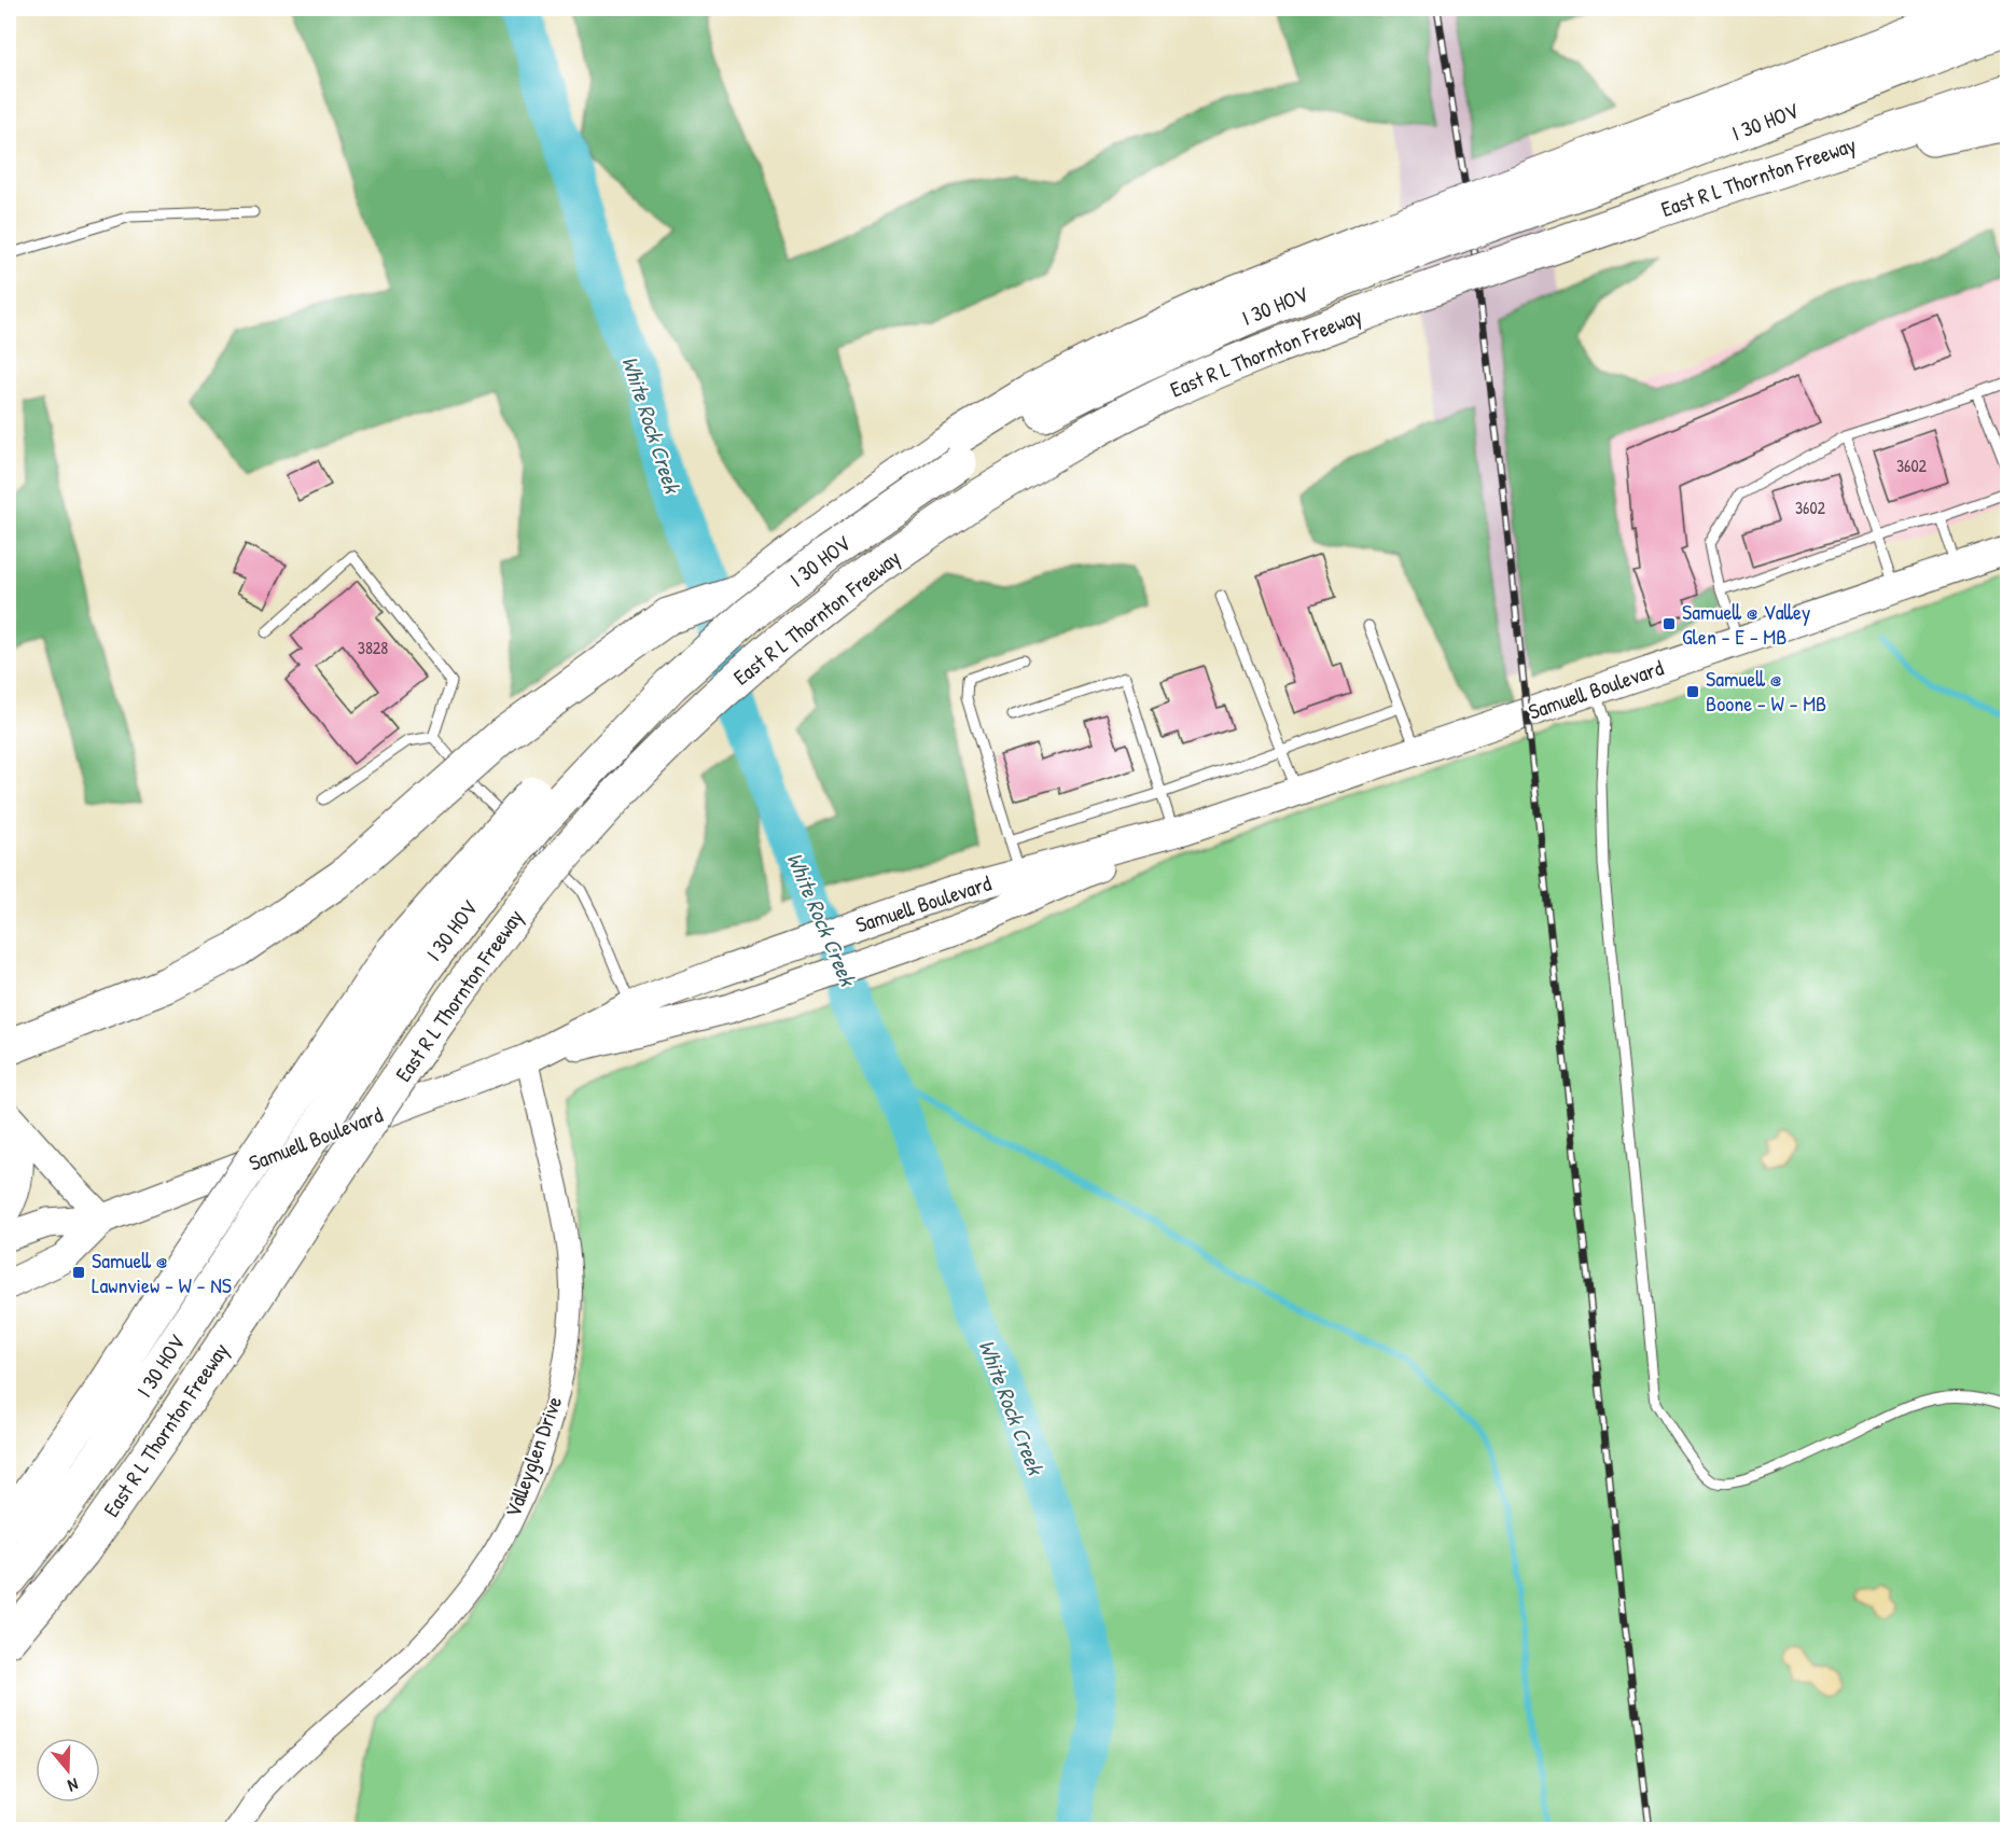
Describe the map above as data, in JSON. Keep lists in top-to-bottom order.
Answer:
{
  "streets": {
    "highway": ["I 30 HOV", "East R L Thornton Freeway"],
    "main road": ["Samuell Boulevard"],
    "street": ["Valleyglen Drive"]
  },
  "crossings": [
    ["Samuell Boulevard", "Valleyglen Drive"]
  ],
  "water": ["White Rock Creek"],
  "places": {
    "transit": ["Samuell @ Valley Glen - E - MB", "Samuell @ Boone - W - MB", "Samuell @ Lawnview - W - NS"]
  },
  "house_numbers": ["3602", "3602", "3828"],
  "north": "bottom"
}
